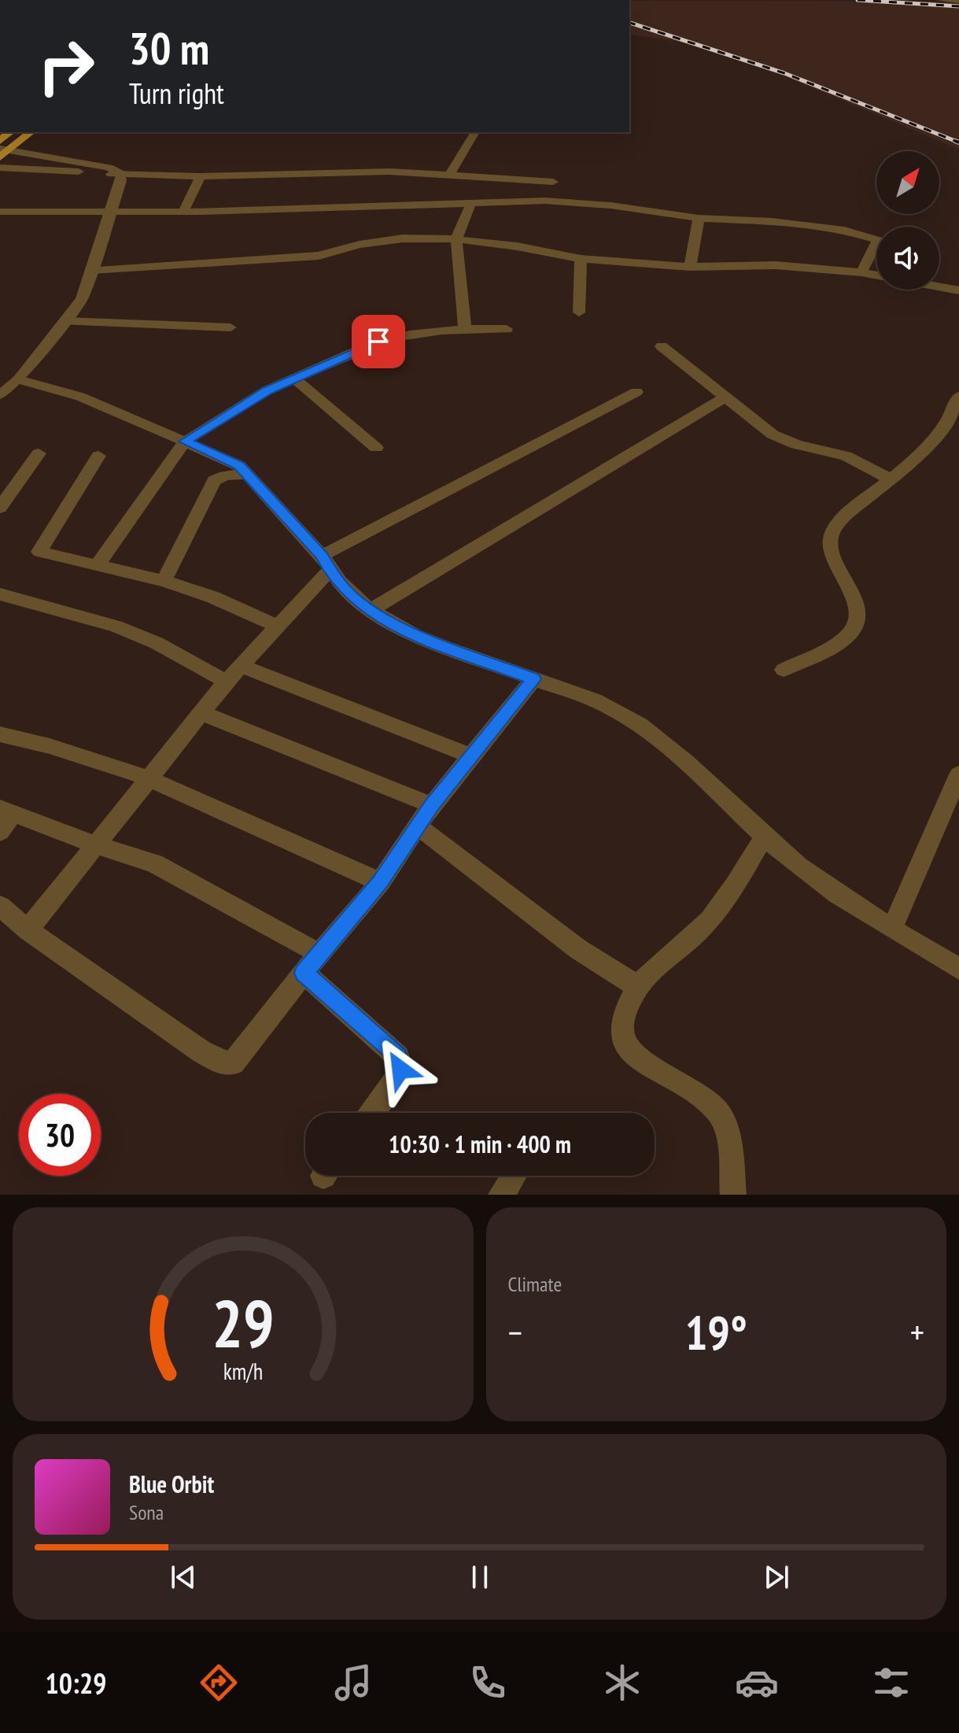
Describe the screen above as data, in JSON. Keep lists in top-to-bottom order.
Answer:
{
  "north": "top right",
  "page": {
    "turn": ["30 m", "Turn right"],
    "limit": "30",
    "trip": "10:30 · 1 min · 400 m",
    "tile": "Climate",
    "heat": ["−", "19°", "+"],
    "song": ["Blue Orbit", "Sona"],
    "tabs": "10:29",
    "gauge": ["29", "km/h"]
  }
}
